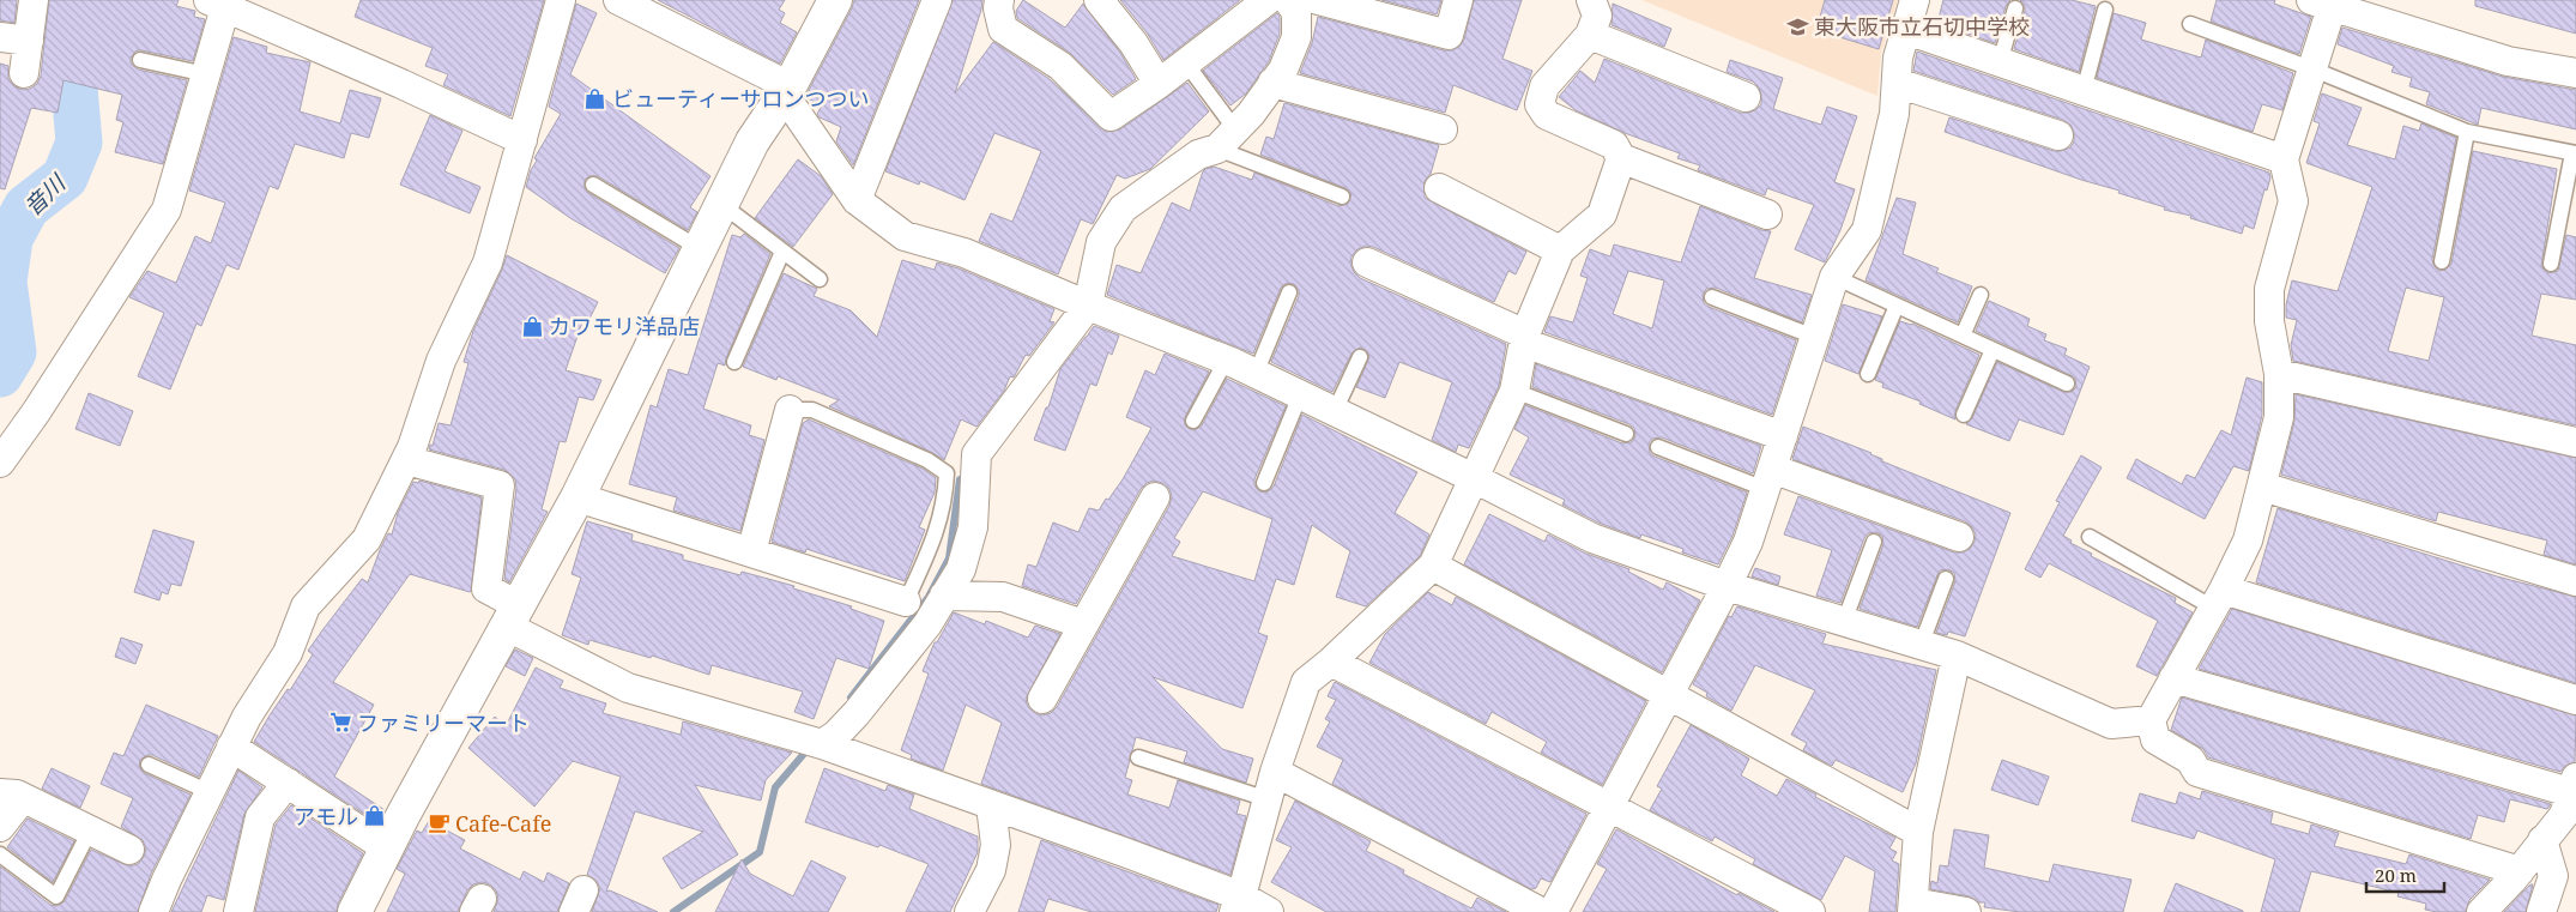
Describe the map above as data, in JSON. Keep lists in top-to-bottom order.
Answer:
{
  "water": ["音川"],
  "places": {
    "school or university": ["東大阪市立石切中学校"],
    "shop": ["ビューティーサロンつつい", "カワモリ洋品店", "アモル"],
    "supermarket": ["ファミリーマート"],
    "cafe": ["Cafe-Cafe"]
  },
  "scale_bar": "20 m"
}
